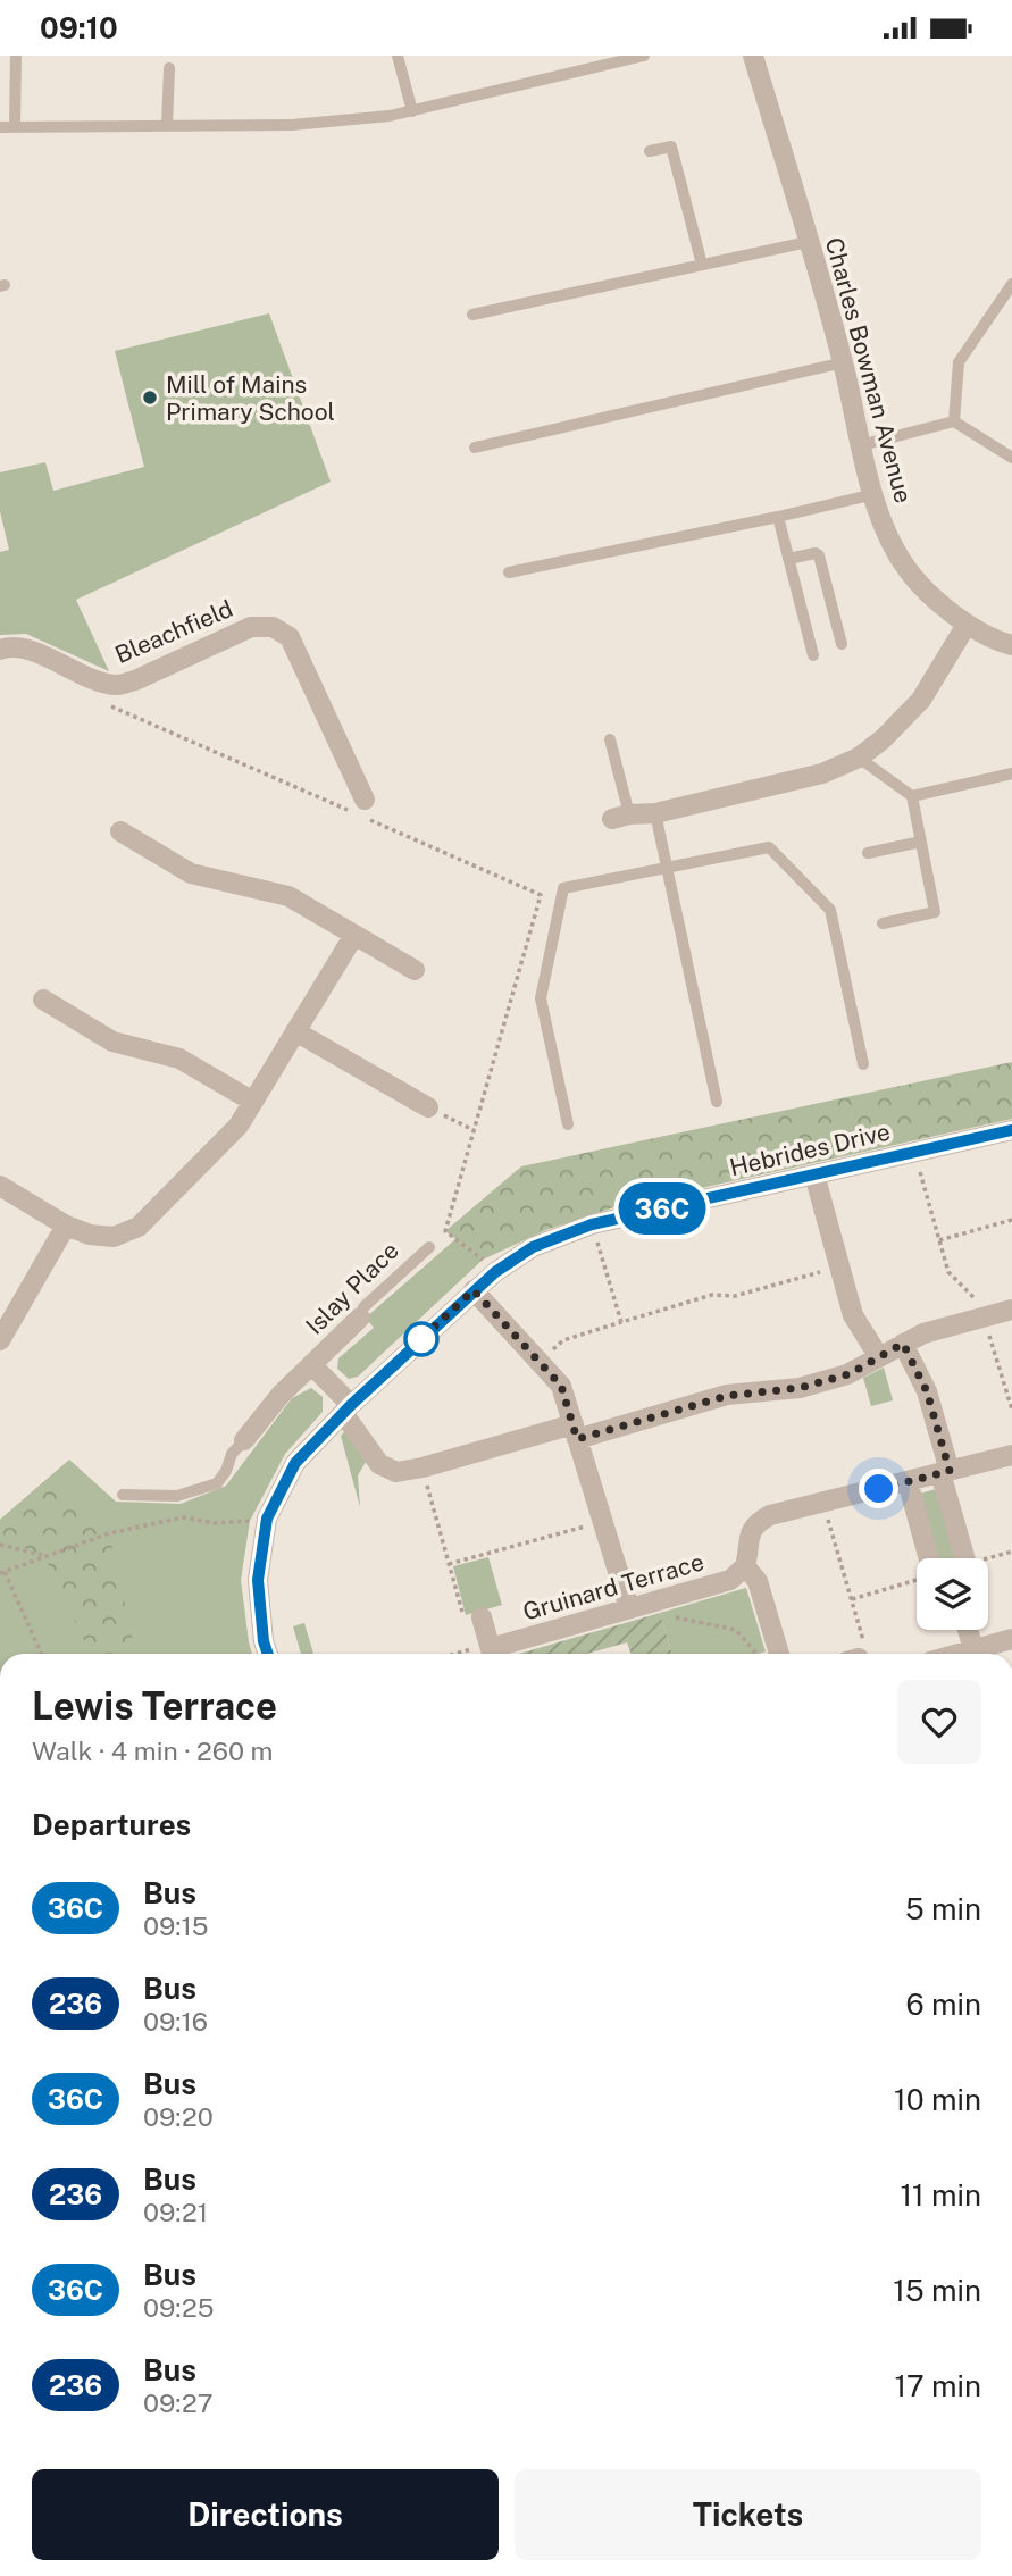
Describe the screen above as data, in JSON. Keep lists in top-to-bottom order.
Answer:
{
  "streets": {
    "street": [
      "Charles Bowman Avenue",
      "Bleachfield",
      "Hebrides Drive",
      "Islay Place",
      "Gruinard Terrace"
    ]
  },
  "crossings": [
    ["Hebrides Drive", "Islay Place"]
  ],
  "places": ["Mill of Mains Primary School"],
  "lines": ["bus line 36C"],
  "page": {
    "status": "09:10",
    "on_map": "36C",
    "heading": [
      ["Lewis Terrace", "Walk · 4 min · 260 m"],
      "Departures"
    ],
    "list": [
      {
        "mark": "36C",
        "name": "Bus",
        "note": "09:15",
        "value": "5 min"
      },
      {
        "mark": "236",
        "name": "Bus",
        "note": "09:16",
        "value": "6 min"
      },
      {
        "mark": "36C",
        "name": "Bus",
        "note": "09:20",
        "value": "10 min"
      },
      {
        "mark": "236",
        "name": "Bus",
        "note": "09:21",
        "value": "11 min"
      },
      {
        "mark": "36C",
        "name": "Bus",
        "note": "09:25",
        "value": "15 min"
      },
      {
        "mark": "236",
        "name": "Bus",
        "note": "09:27",
        "value": "17 min"
      }
    ],
    "buttons": ["Directions", "Tickets"]
  }
}
